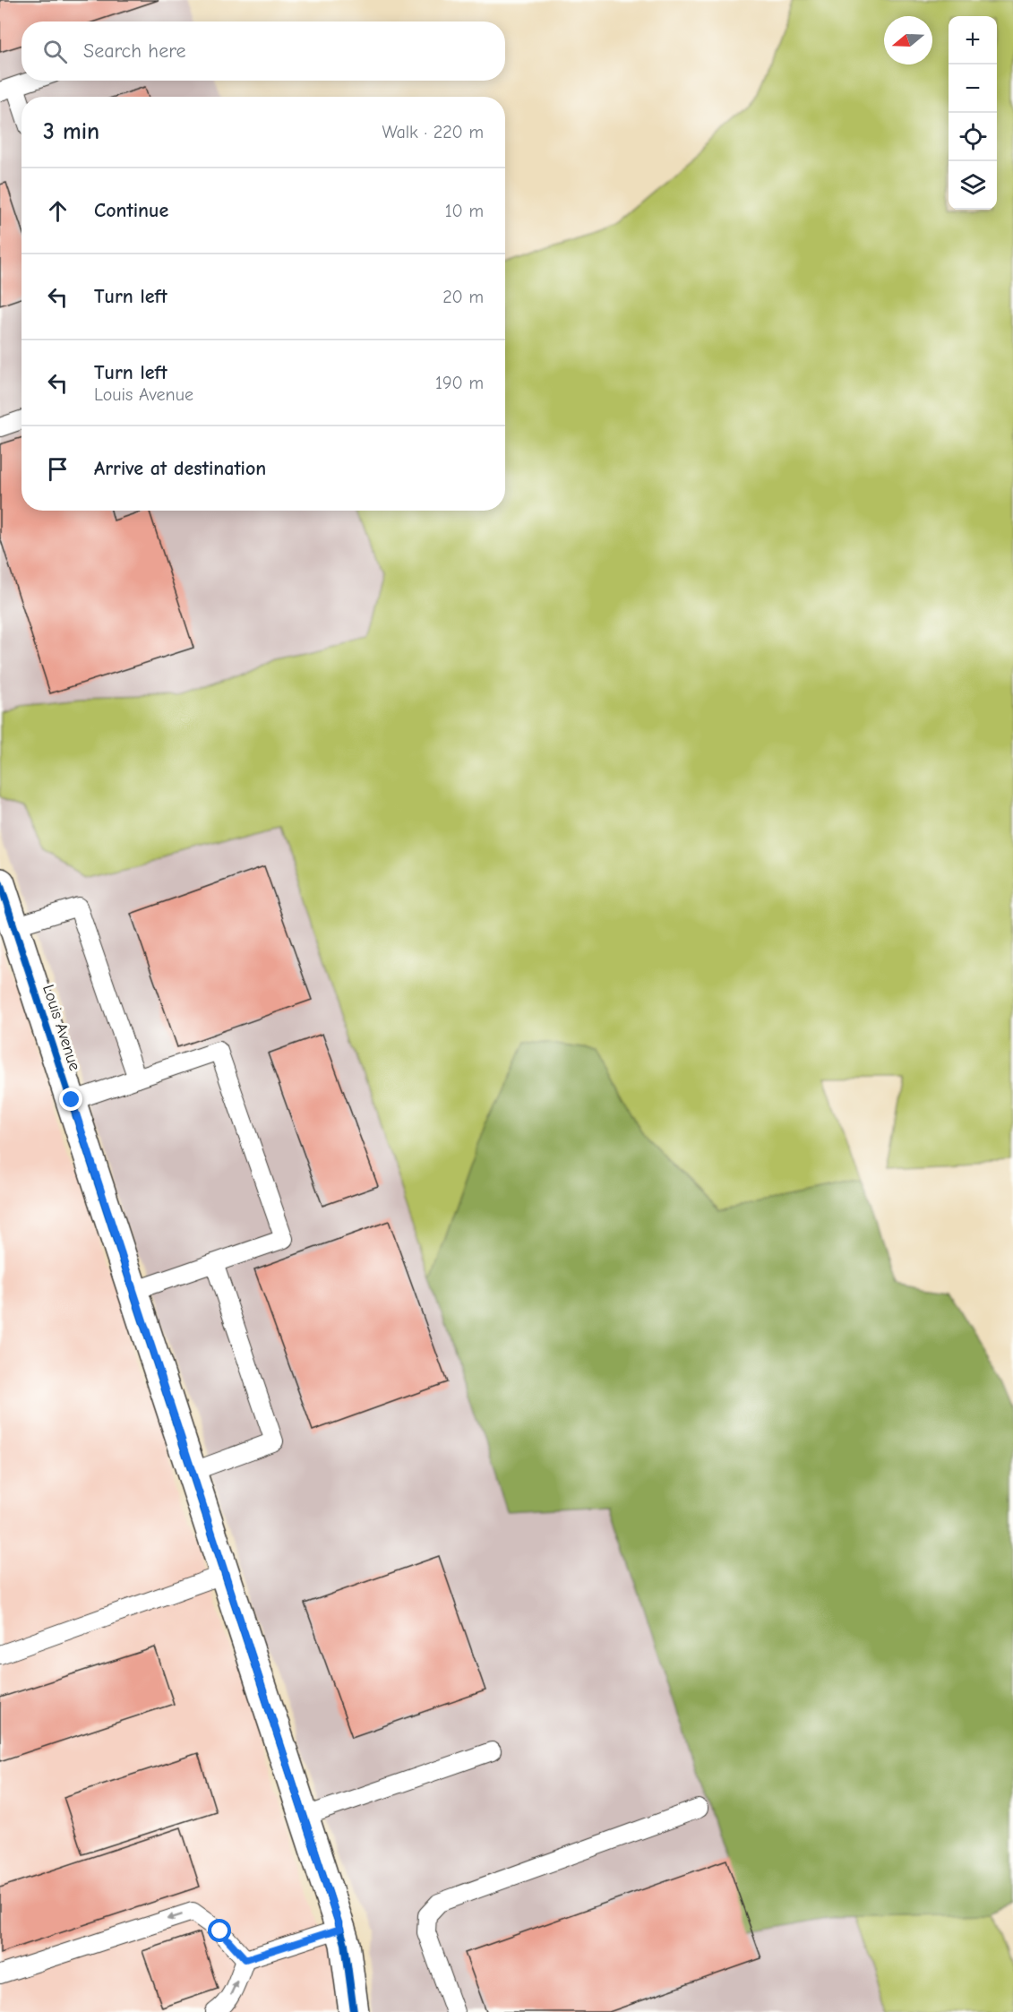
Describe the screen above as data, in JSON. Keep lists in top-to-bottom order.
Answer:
{
  "streets": {
    "street": ["Louis Avenue"]
  },
  "north": "left",
  "page": {
    "map_buttons": ["+", "−"],
    "search": "Search here",
    "heading": ["3 min", "Walk · 220 m"],
    "list": [
      ["Continue", "10 m"],
      ["Turn left", "20 m"],
      ["Turn left", "Louis Avenue", "190 m"],
      "Arrive at destination"
    ]
  }
}
